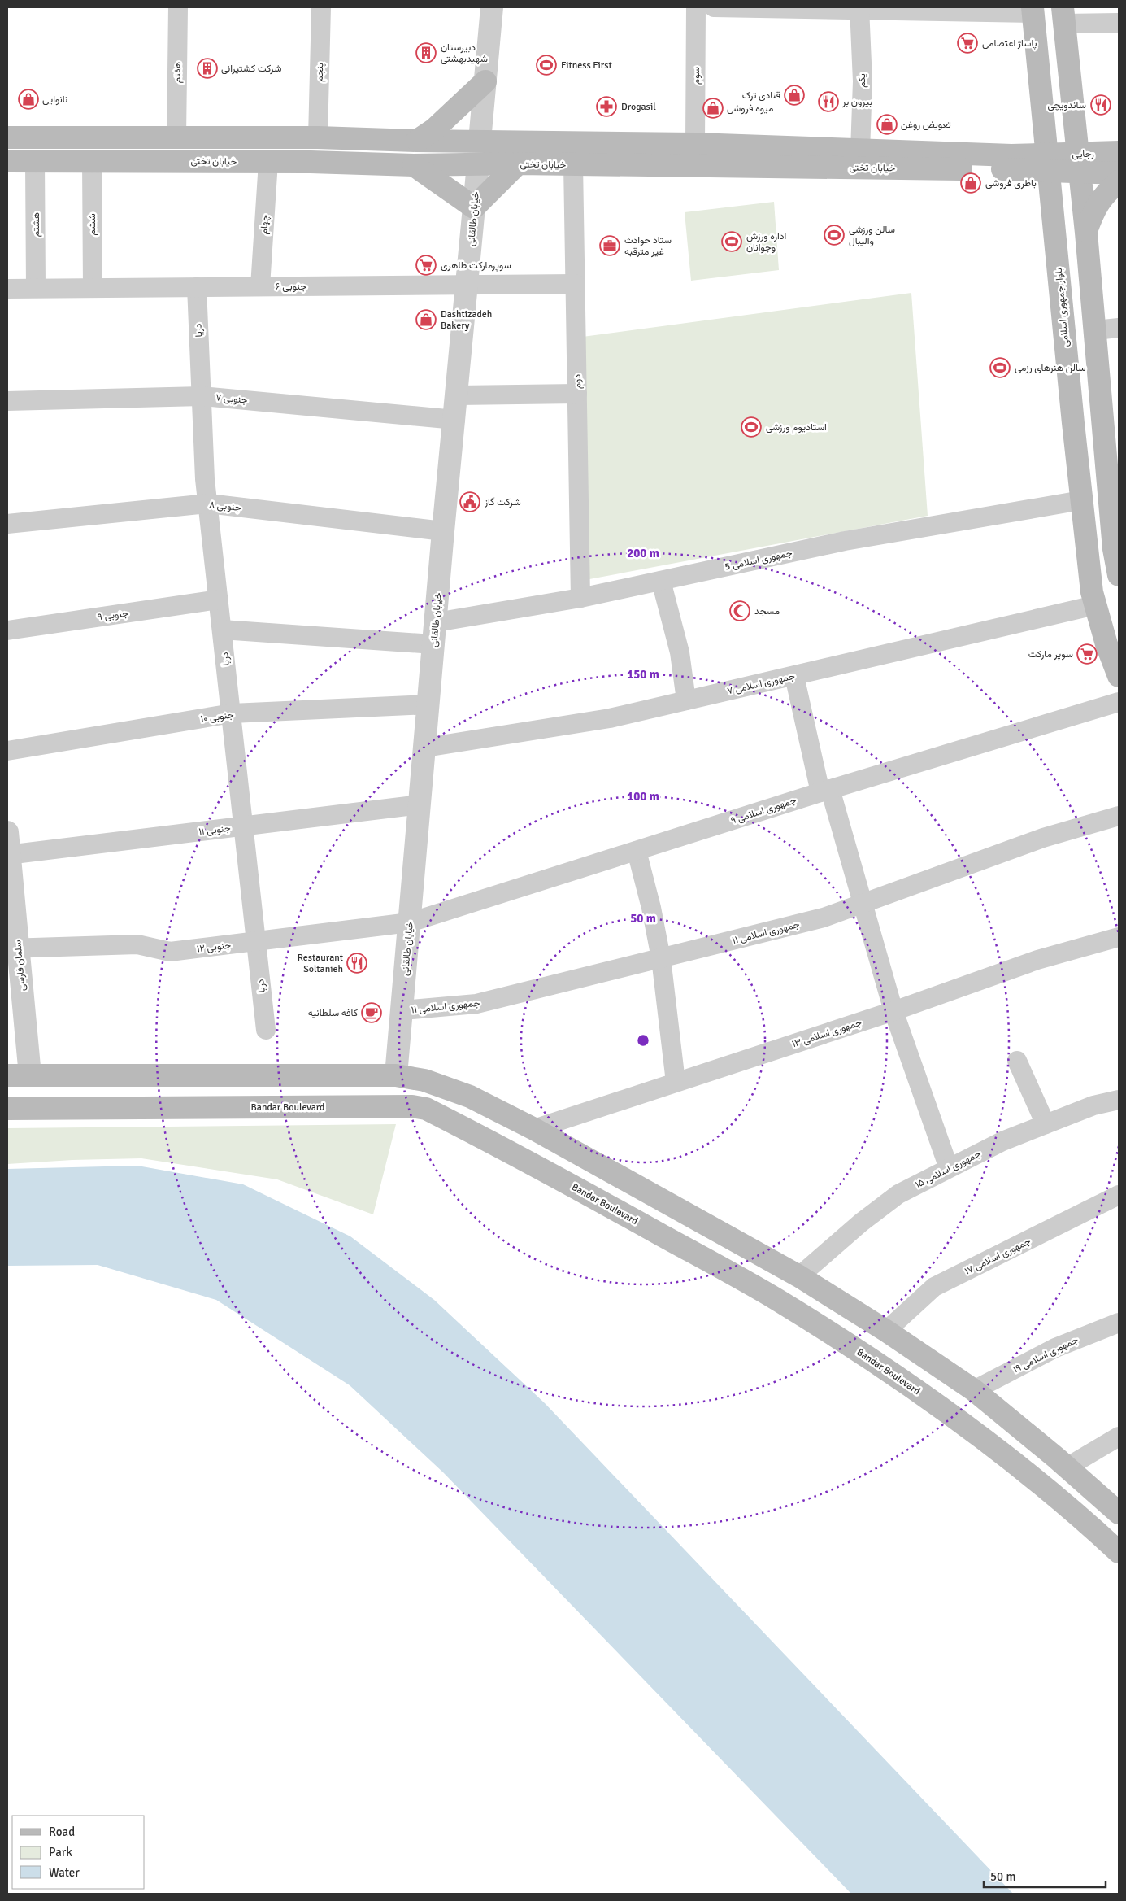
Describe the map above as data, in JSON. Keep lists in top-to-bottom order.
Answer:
{
  "streets": {
    "main road": [
      "رجایی",
      "خیابان تختی",
      "بلوار جمهوری اسلامی",
      "Bandar Boulevard"
    ],
    "street": [
      "هفتم",
      "پنجم",
      "سوم",
      "یکم",
      "خیابان طالقانی",
      "هشتم",
      "ششم",
      "چهام",
      "۶ جنوبی",
      "دریا",
      "دوم",
      "۷ جنوبی",
      "۸ جنوبی",
      "جمهوری اسلامی 5",
      "۹ جنوبی",
      "جمهوری اسلامی ۷",
      "۱۰ جنوبی",
      "جمهوری اسلامی ۹",
      "۱۱ جنوبی",
      "جمهوری اسلامی ۱۱",
      "۱۲ جنوبی",
      "سلمان فارسی",
      "جمهوری اسلامی ۱۳",
      "جمهوری اسلامی ۱۵",
      "جمهوری اسلامی ۱۷",
      "جمهوری اسلامی ۱۹"
    ]
  },
  "crossings": [
    ["هفتم", "خیابان تختی"],
    ["پنجم", "خیابان تختی"],
    ["سوم", "خیابان تختی"],
    ["یکم", "خیابان تختی"],
    ["رجایی", "خیابان تختی"],
    ["رجایی", "بلوار جمهوری اسلامی"],
    ["خیابان تختی", "خیابان طالقانی"],
    ["خیابان تختی", "هشتم"],
    ["خیابان تختی", "ششم"],
    ["خیابان تختی", "چهام"],
    ["خیابان تختی", "بلوار جمهوری اسلامی"],
    ["خیابان تختی", "دوم"],
    ["خیابان طالقانی", "۶ جنوبی"],
    ["خیابان طالقانی", "۷ جنوبی"],
    ["خیابان طالقانی", "۸ جنوبی"],
    ["خیابان طالقانی", "جمهوری اسلامی 5"],
    ["خیابان طالقانی", "جمهوری اسلامی ۷"],
    ["خیابان طالقانی", "۱۰ جنوبی"],
    ["خیابان طالقانی", "جمهوری اسلامی ۹"],
    ["خیابان طالقانی", "۱۱ جنوبی"],
    ["خیابان طالقانی", "جمهوری اسلامی ۱۱"],
    ["خیابان طالقانی", "۱۲ جنوبی"],
    ["هشتم", "۶ جنوبی"],
    ["ششم", "۶ جنوبی"],
    ["چهام", "۶ جنوبی"],
    ["۶ جنوبی", "دریا"],
    ["۶ جنوبی", "دوم"],
    ["بلوار جمهوری اسلامی", "جمهوری اسلامی 5"],
    ["بلوار جمهوری اسلامی", "جمهوری اسلامی ۷"],
    ["دریا", "۷ جنوبی"],
    ["دریا", "۸ جنوبی"],
    ["دریا", "۹ جنوبی"],
    ["دریا", "۱۰ جنوبی"],
    ["دریا", "۱۱ جنوبی"],
    ["دریا", "۱۲ جنوبی"],
    ["دوم", "جمهوری اسلامی 5"],
    ["جمهوری اسلامی ۹", "۱۲ جنوبی"],
    ["۱۱ جنوبی", "سلمان فارسی"],
    ["۱۲ جنوبی", "سلمان فارسی"]
  ],
  "places": {
    "supermarket": ["پاساژ اعتصامی", "سوپرمارکت طاهری", "سوپر مارکت"],
    "building": ["دبیرستان شهیدبهشتی", "شرکت کشتیرانی"],
    "sports": [
      "Fitness First",
      "سالن ورزشی والیبال",
      "اداره ورزش وجوانان",
      "سالن هنرهای رزمی",
      "استادیوم ورزشی"
    ],
    "shop": [
      "قنادی ترک",
      "نانوایی",
      "میوه فروشی",
      "تعویض روغن",
      "باطری فروشی",
      "Dashtizadeh Bakery"
    ],
    "restaurant": ["بیرون بر", "ساندویچی", "Restaurant Soltanieh"],
    "pharmacy": ["Drogasil"],
    "office": ["ستاد حوادث غیر مترقبه"],
    "public building": ["شرکت گاز"],
    "mosque": ["مسجد"],
    "cafe": ["کافه سلطانیه"]
  },
  "legend": ["Road", "Park", "Water"],
  "scale_bar": "50 m",
  "rings": [
    "200 m",
    "150 m",
    "100 m",
    "50 m"
  ]
}
